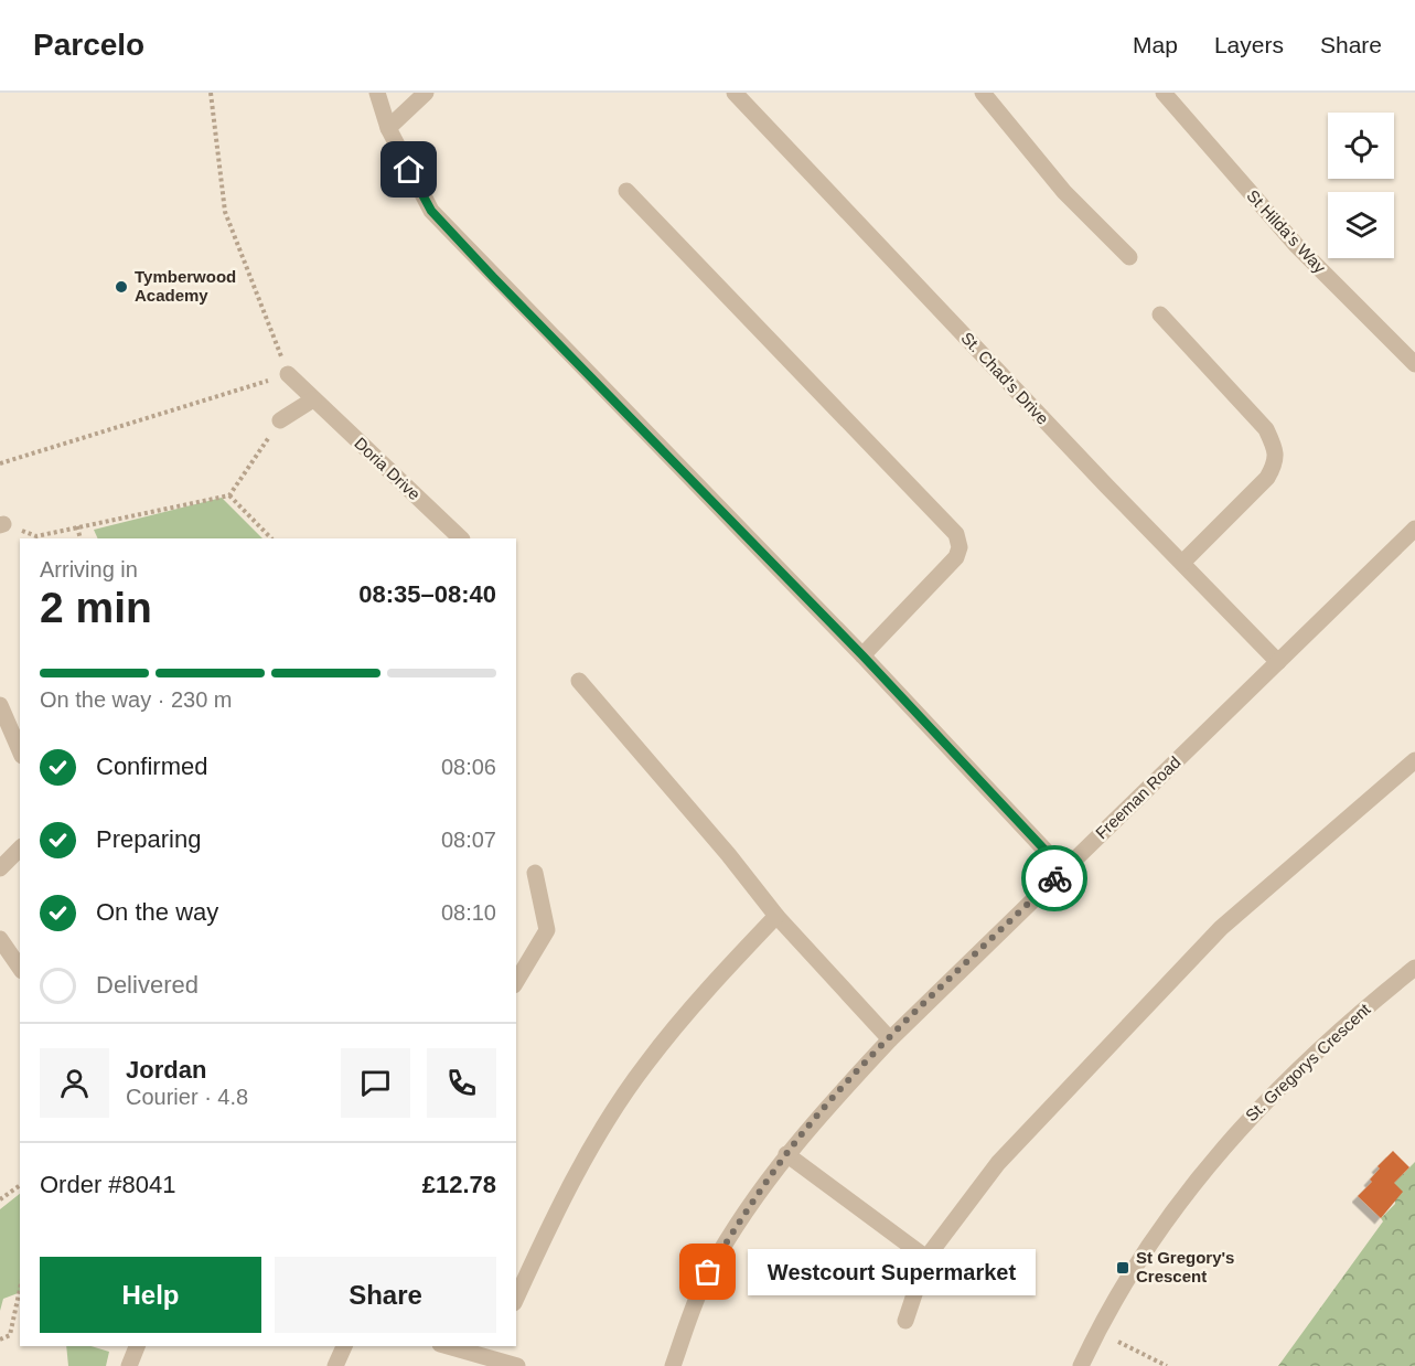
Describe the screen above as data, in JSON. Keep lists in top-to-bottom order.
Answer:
{
  "streets": {
    "street": [
      "St Hilda's Way",
      "St. Chad's Drive",
      "Doria Drive",
      "Freeman Road",
      "St. Gregorys Crescent"
    ]
  },
  "crossings": [
    ["St. Chad's Drive", "Freeman Road"]
  ],
  "places": {
    "other": ["Tymberwood Academy", "Westcourt Supermarket"],
    "transit": ["St Gregory's Crescent"]
  },
  "page": {
    "header": "Parcelo",
    "nav": ["Map", "Layers", "Share"],
    "heading": ["2 min", "Arriving in", "08:35–08:40"],
    "panel": [
      "Jordan",
      "Courier · 4.8",
      "Order #8041",
      "£12.78"
    ],
    "bar": "On the way · 230 m",
    "list": [
      ["Confirmed", "08:06"],
      ["Preparing", "08:07"],
      ["On the way", "08:10"],
      "Delivered"
    ],
    "buttons": ["Help", "Share"],
    "bubble": "Westcourt Supermarket"
  }
}
